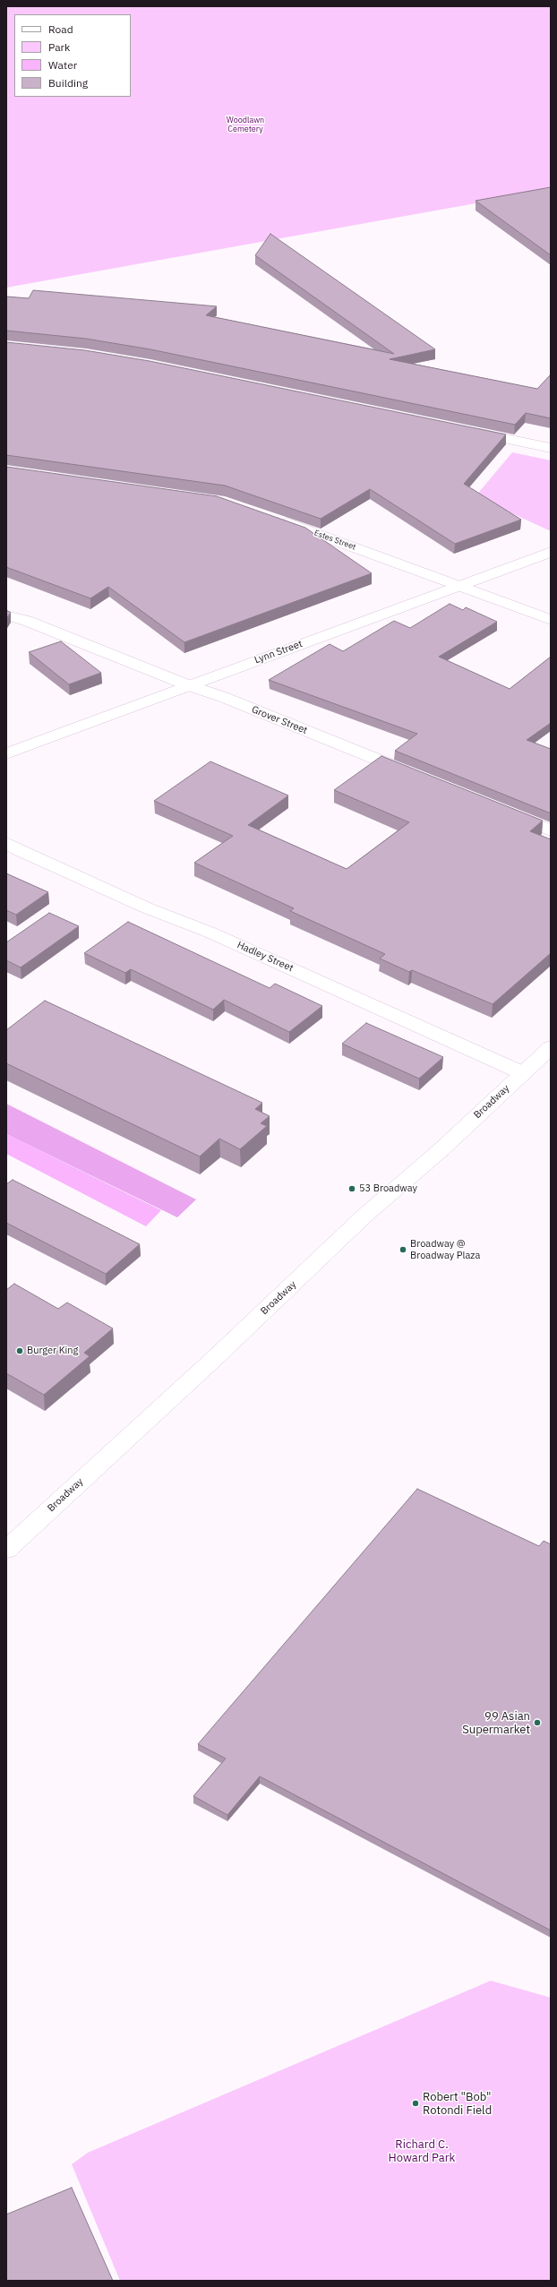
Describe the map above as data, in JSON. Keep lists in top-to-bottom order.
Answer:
{
  "streets": {
    "street": [
      "Estes Street",
      "Lynn Street",
      "Grover Street",
      "Hadley Street",
      "Broadway"
    ]
  },
  "crossings": [
    ["Estes Street", "Lynn Street"],
    ["Lynn Street", "Grover Street"],
    ["Hadley Street", "Broadway"]
  ],
  "parks": ["Woodlawn Cemetery", "Richard C. Howard Park"],
  "places": [
    "53 Broadway",
    "Broadway @ Broadway Plaza",
    "Burger King",
    "99 Asian Supermarket",
    "Robert \"Bob\" Rotondi Field"
  ],
  "legend": [
    "Road",
    "Park",
    "Water",
    "Building"
  ]
}
